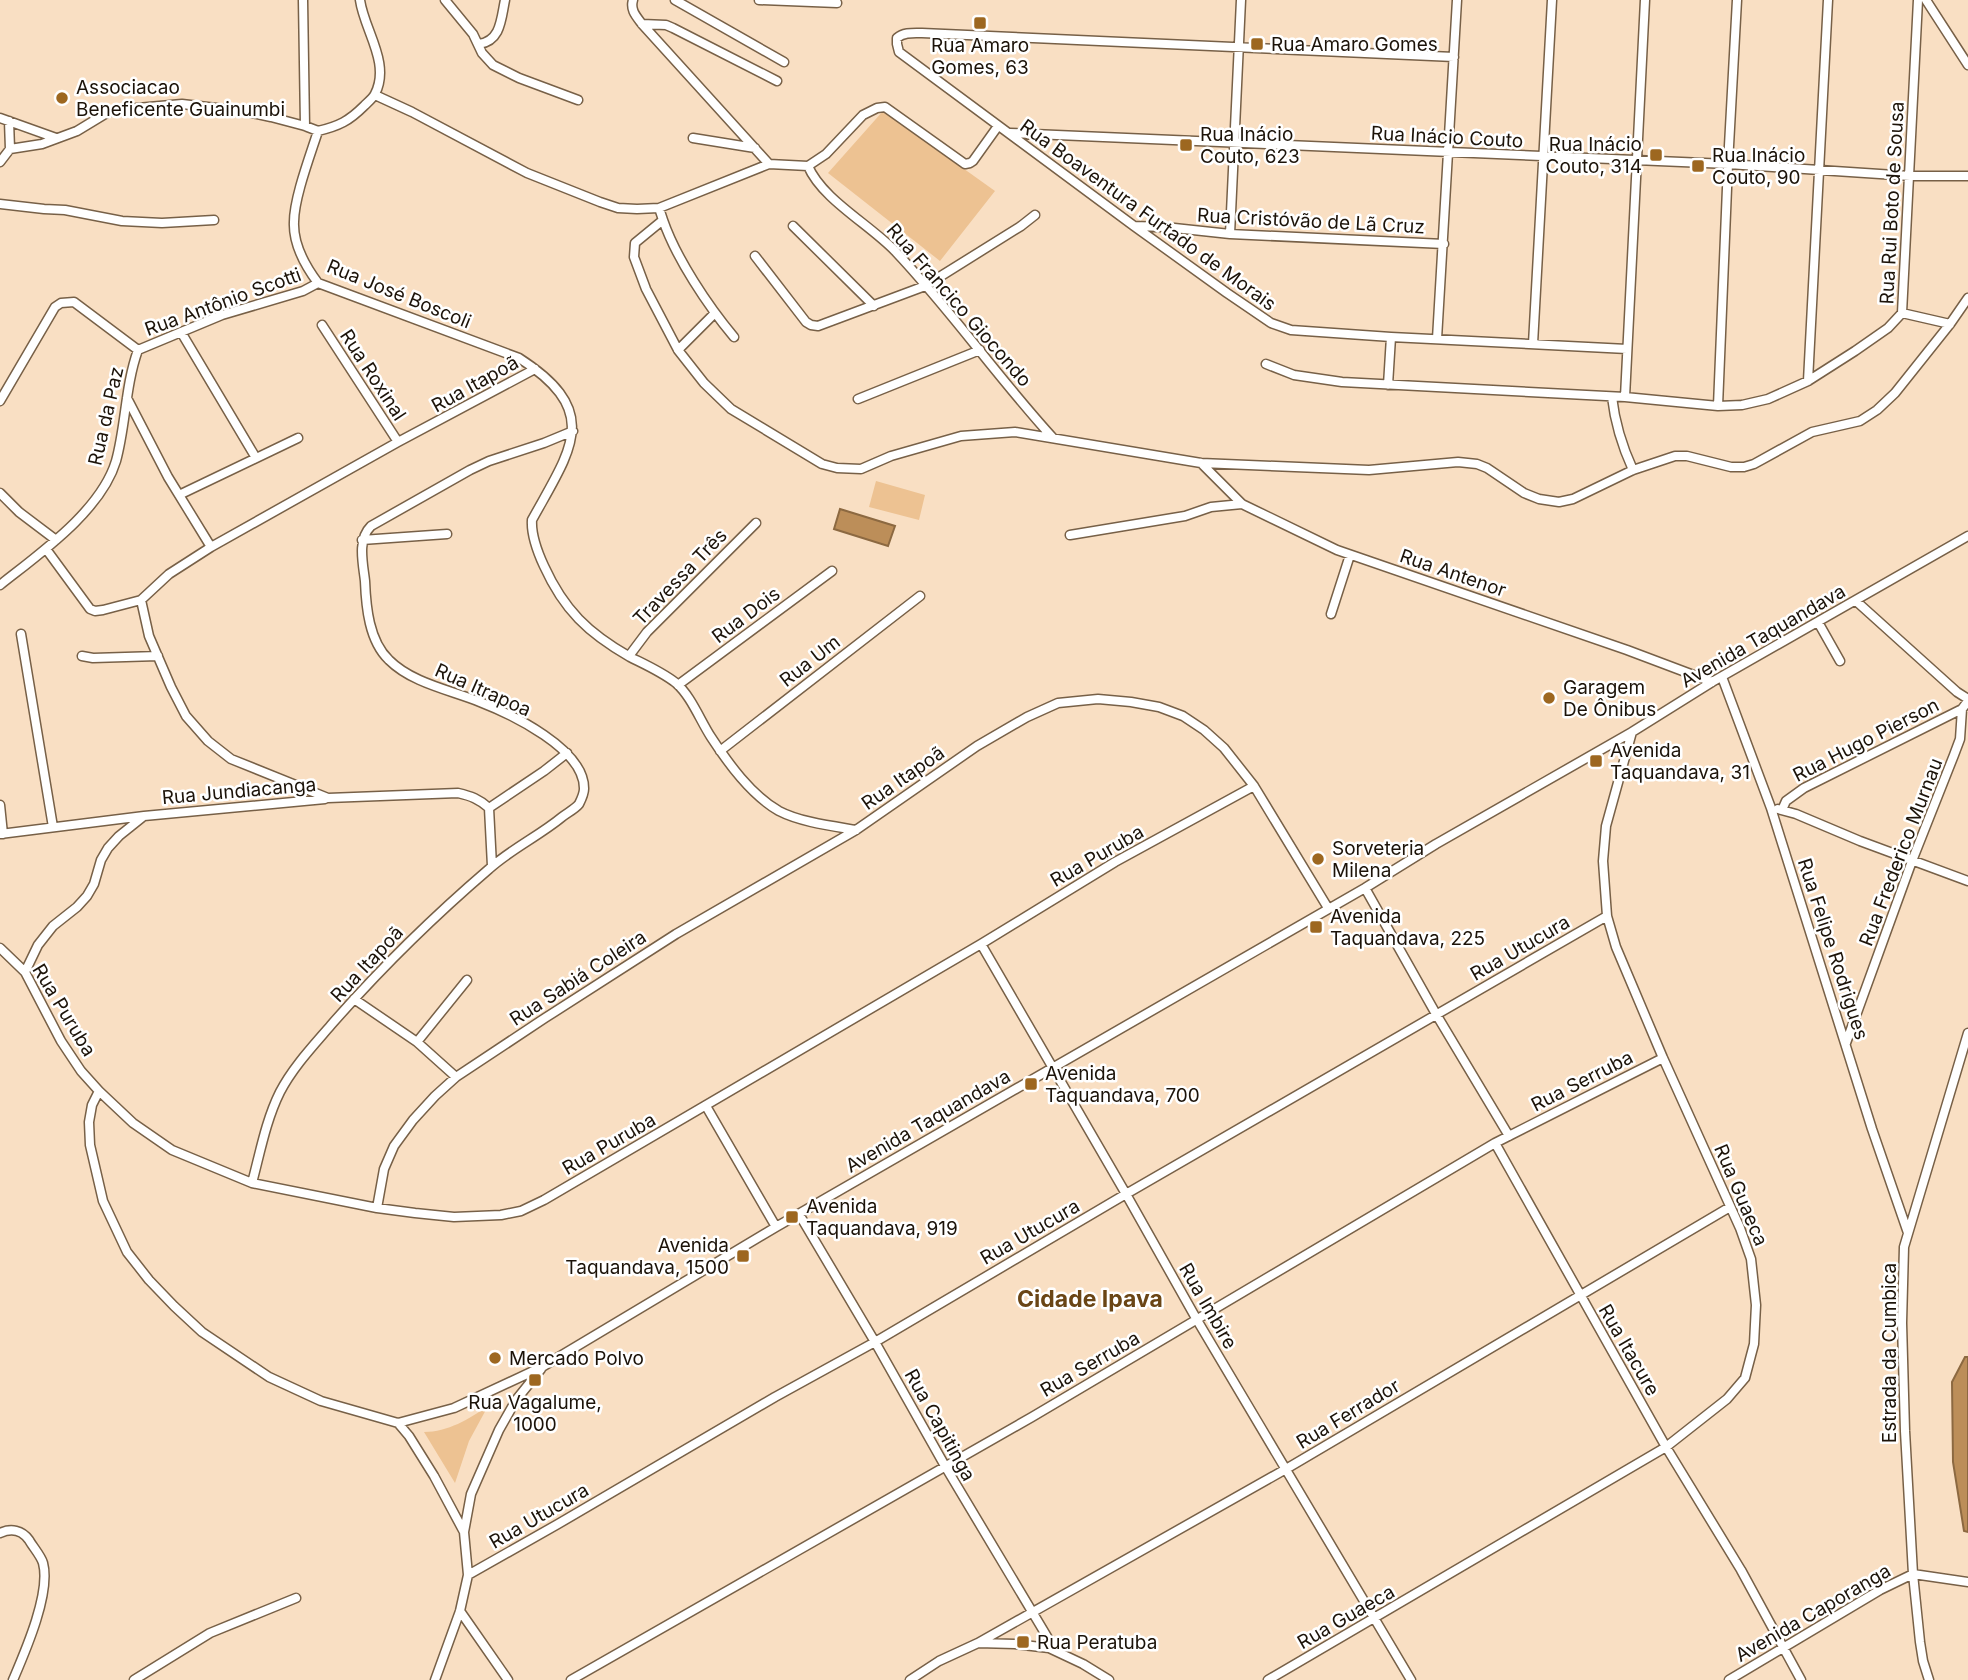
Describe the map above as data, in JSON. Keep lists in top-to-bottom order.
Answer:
{
  "streets": {
    "street": [
      "Rua Inácio Couto",
      "Rua Rui Boto de Sousa",
      "Rua Boaventura Furtado de Morais",
      "Rua Cristóvão de Lã Cruz",
      "Rua José Boscoli",
      "Rua Antônio Scotti",
      "Rua Francico Giocondo",
      "Rua Roxinal",
      "Rua Itapoã",
      "Rua da Paz",
      "Rua Antenor",
      "Travessa Três",
      "Rua Dois",
      "Avenida Taquandava",
      "Rua Um",
      "Rua Itrapoa",
      "Rua Hugo Pierson",
      "Rua Jundiacanga",
      "Rua Frederico Murnau",
      "Rua Puruba",
      "Rua Utucura",
      "Rua Felipe Rodrigues",
      "Rua Sabiá Coleira",
      "Rua Serruba",
      "Rua Guaeca",
      "Rua Imbire",
      "Rua Itacure",
      "Estrada da Cumbica",
      "Rua Ferrador",
      "Rua Capitinga",
      "Avenida Caporanga"
    ]
  },
  "crossings": [
    ["Rua Inácio Couto", "Rua Rui Boto de Sousa"],
    ["Rua Inácio Couto", "Rua Boaventura Furtado de Morais"],
    ["Rua Boaventura Furtado de Morais", "Rua Cristóvão de Lã Cruz"],
    ["Rua José Boscoli", "Rua Antônio Scotti"],
    ["Rua José Boscoli", "Rua Itapoã"],
    ["Rua Antônio Scotti", "Rua da Paz"],
    ["Rua Roxinal", "Rua Itapoã"],
    ["Rua Itapoã", "Travessa Três"],
    ["Rua Itapoã", "Rua Dois"],
    ["Rua Itapoã", "Avenida Taquandava"],
    ["Rua Itapoã", "Rua Um"],
    ["Rua Itapoã", "Rua Itrapoa"],
    ["Rua Itapoã", "Rua Puruba"],
    ["Rua Itapoã", "Rua Sabiá Coleira"],
    ["Rua Antenor", "Avenida Taquandava"],
    ["Avenida Taquandava", "Rua Felipe Rodrigues"],
    ["Avenida Taquandava", "Rua Guaeca"],
    ["Avenida Taquandava", "Rua Imbire"],
    ["Avenida Taquandava", "Rua Capitinga"],
    ["Rua Hugo Pierson", "Rua Frederico Murnau"],
    ["Rua Jundiacanga", "Rua Puruba"],
    ["Rua Frederico Murnau", "Rua Felipe Rodrigues"],
    ["Rua Puruba", "Rua Sabiá Coleira"],
    ["Rua Puruba", "Rua Imbire"],
    ["Rua Utucura", "Rua Guaeca"],
    ["Rua Utucura", "Rua Imbire"],
    ["Rua Utucura", "Rua Capitinga"],
    ["Rua Felipe Rodrigues", "Estrada da Cumbica"],
    ["Rua Serruba", "Rua Guaeca"],
    ["Rua Serruba", "Rua Imbire"],
    ["Rua Serruba", "Rua Itacure"],
    ["Rua Serruba", "Rua Capitinga"],
    ["Rua Guaeca", "Rua Imbire"],
    ["Rua Guaeca", "Rua Itacure"],
    ["Rua Guaeca", "Rua Ferrador"],
    ["Rua Imbire", "Rua Ferrador"],
    ["Rua Itacure", "Rua Ferrador"],
    ["Rua Itacure", "Avenida Caporanga"],
    ["Estrada da Cumbica", "Avenida Caporanga"],
    ["Rua Ferrador", "Rua Capitinga"]
  ],
  "districts": ["Cidade Ipava"],
  "places": {
    "transit": [
      "Rua Amaro Gomes, 63",
      "Rua Amaro Gomes",
      "Rua Inácio Couto, 623",
      "Rua Inácio Couto, 314",
      "Rua Inácio Couto, 90",
      "Avenida Taquandava, 31",
      "Avenida Taquandava, 225",
      "Avenida Taquandava, 700",
      "Avenida Taquandava, 919",
      "Avenida Taquandava, 1500",
      "Rua Vagalume, 1000",
      "Rua Peratuba"
    ],
    "other": [
      "Associacao Beneficente Guainumbi",
      "Garagem De Ônibus",
      "Sorveteria Milena",
      "Mercado Polvo"
    ]
  }
}
